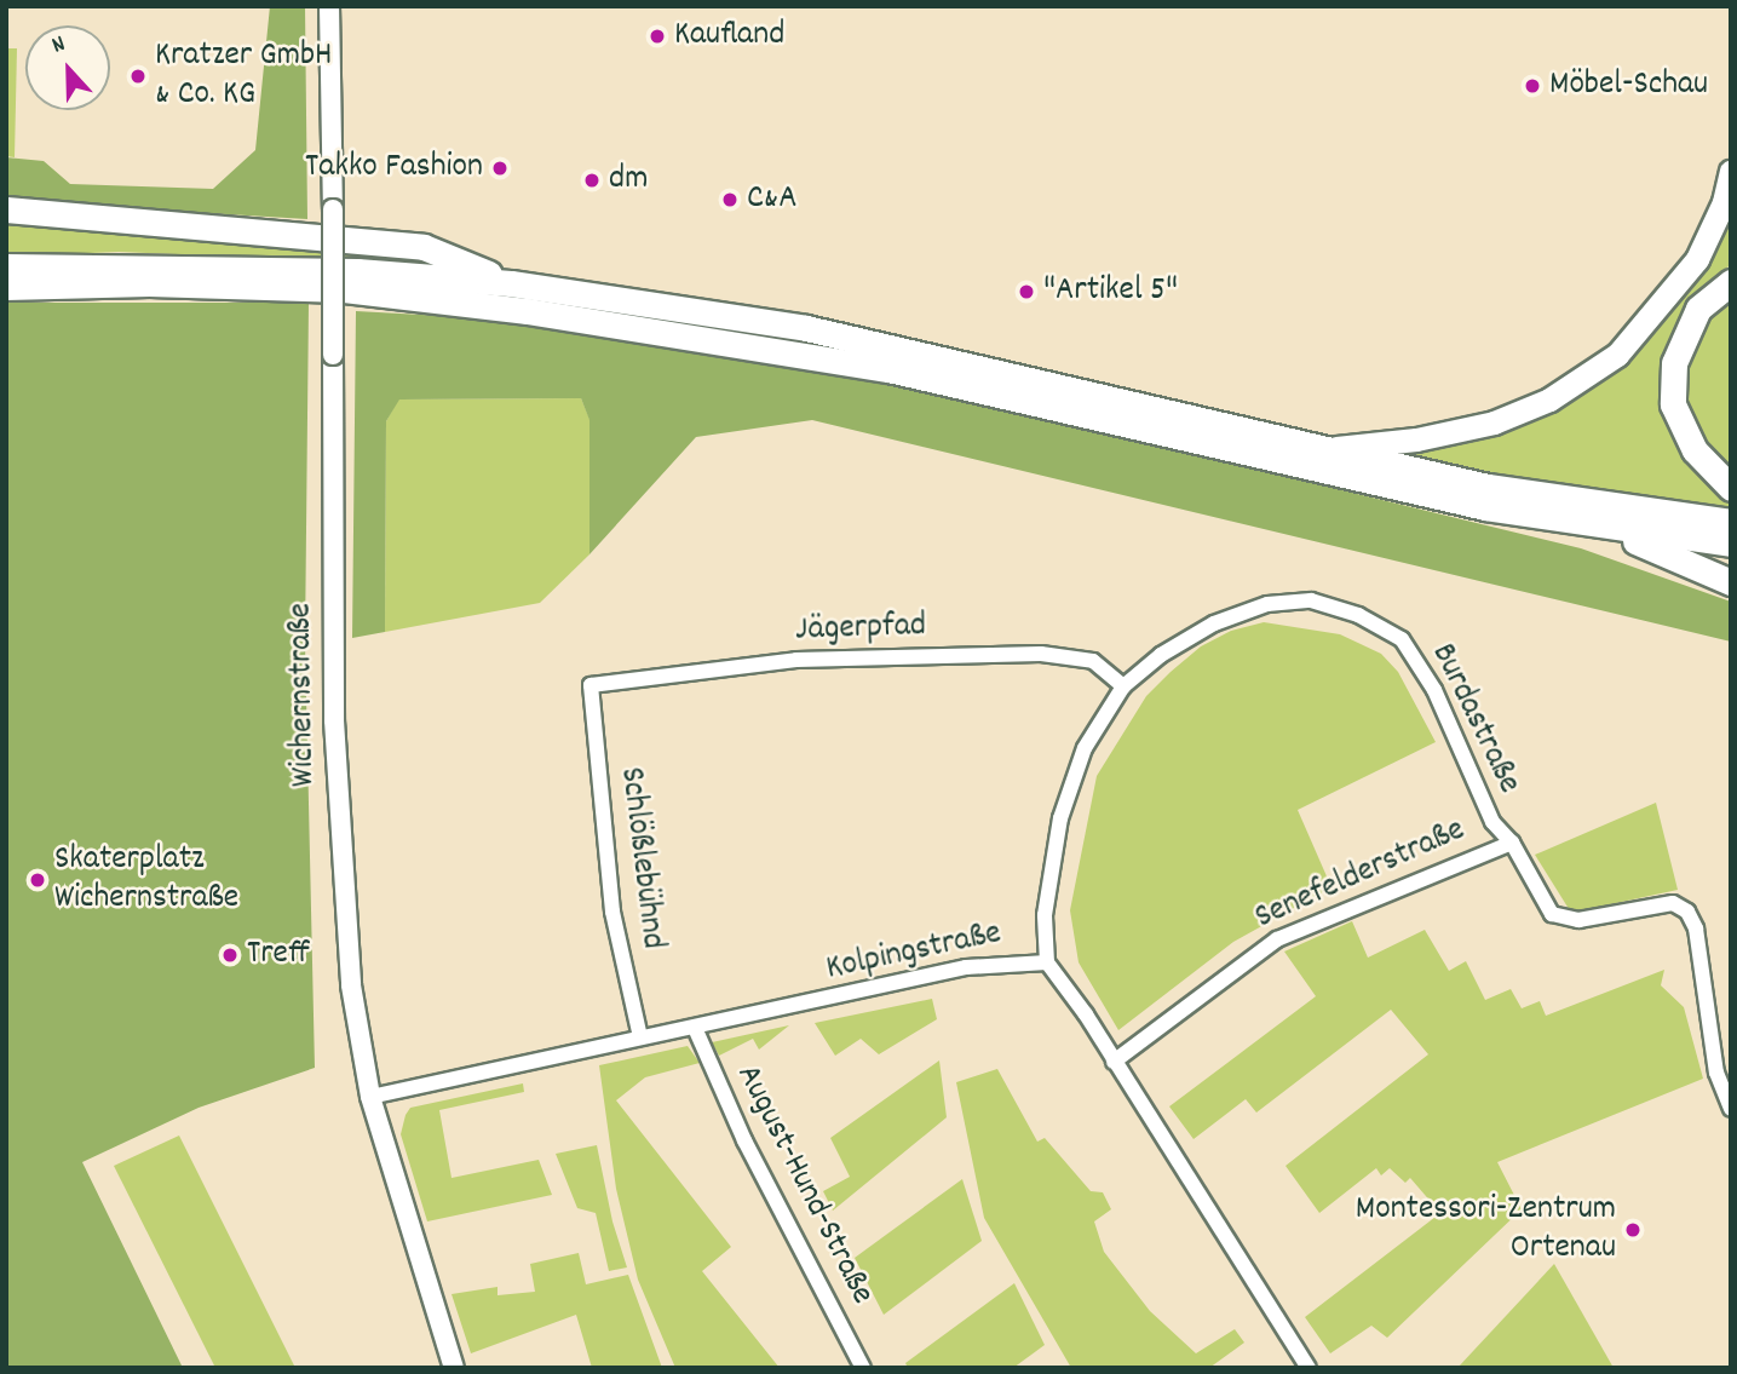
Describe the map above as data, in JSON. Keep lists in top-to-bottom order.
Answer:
{
  "streets": {
    "street": [
      "Jägerpfad",
      "Wichernstraße",
      "Burdastraße",
      "Schlößlebühnd",
      "Senefelderstraße",
      "Kolpingstraße",
      "August-Hund-Straße"
    ]
  },
  "crossings": [
    ["Jägerpfad", "Burdastraße"],
    ["Jägerpfad", "Schlößlebühnd"],
    ["Wichernstraße", "Kolpingstraße"],
    ["Burdastraße", "Senefelderstraße"],
    ["Burdastraße", "Kolpingstraße"],
    ["Schlößlebühnd", "Kolpingstraße"],
    ["Senefelderstraße", "Kolpingstraße"],
    ["Kolpingstraße", "August-Hund-Straße"]
  ],
  "places": [
    "Kaufland",
    "Kratzer GmbH & Co. KG",
    "Möbel-Schau",
    "Takko Fashion",
    "dm",
    "C&A",
    "\"Artikel 5\"",
    "Skaterplatz Wichernstraße",
    "Treff",
    "Montessori-Zentrum Ortenau"
  ],
  "north": "top"
}
